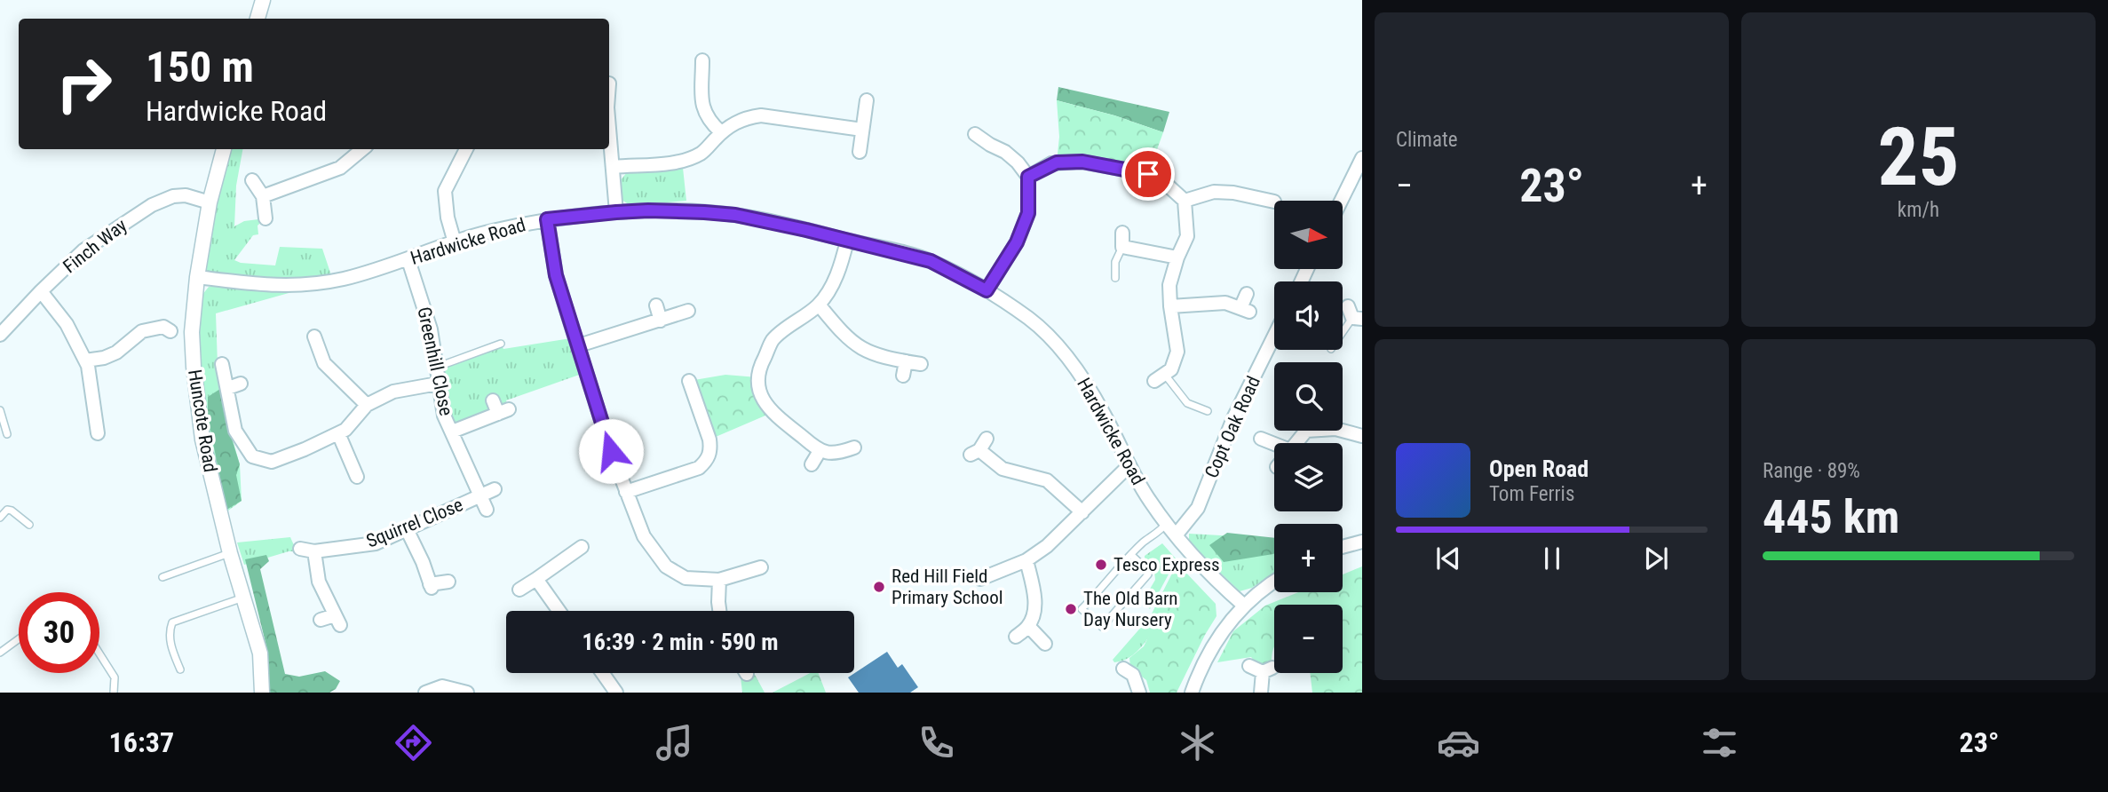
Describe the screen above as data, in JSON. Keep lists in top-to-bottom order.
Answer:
{
  "streets": {
    "street": [
      "Hardwicke Road",
      "Finch Way",
      "Greenhill Close",
      "Huncote Road",
      "Copt Oak Road",
      "Squirrel Close"
    ]
  },
  "crossings": [
    ["Hardwicke Road", "Greenhill Close"],
    ["Hardwicke Road", "Huncote Road"],
    ["Hardwicke Road", "Copt Oak Road"],
    ["Finch Way", "Huncote Road"],
    ["Greenhill Close", "Squirrel Close"]
  ],
  "places": ["Tesco Express", "Red Hill Field Primary School", "The Old Barn Day Nursery"],
  "north": "right",
  "page": {
    "tile": [
      "Climate",
      ["25", "km/h"],
      ["Range · 89%", "445 km"]
    ],
    "turn": ["150 m", "Hardwicke Road"],
    "heat": ["−", "23°", "+"],
    "map_buttons": ["+", "−"],
    "song": ["Open Road", "Tom Ferris"],
    "limit": "30",
    "trip": "16:39 · 2 min · 590 m",
    "tabs": ["16:37", "23°"]
  }
}
